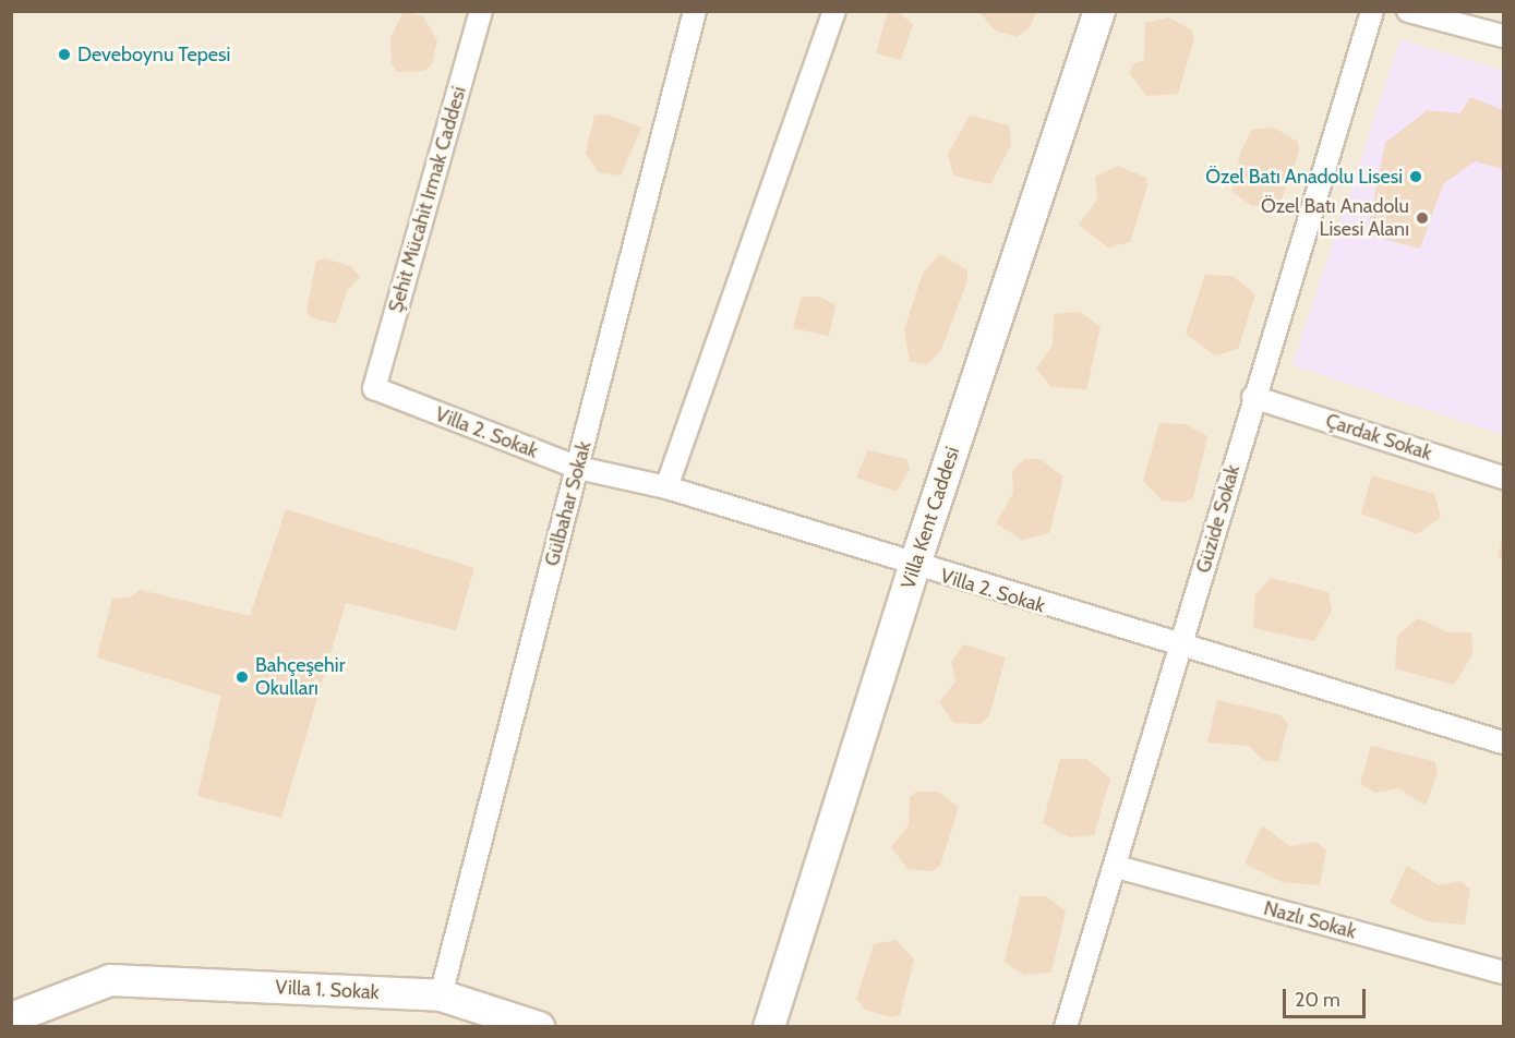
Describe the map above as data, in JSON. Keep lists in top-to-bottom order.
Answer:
{
  "streets": {
    "street": [
      "Şehit Mücahit Irmak Caddesi",
      "Villa 2. Sokak",
      "Çardak Sokak",
      "Gülbahar Sokak",
      "Villa Kent Caddesi",
      "Güzide Sokak",
      "Nazlı Sokak",
      "Villa 1. Sokak"
    ]
  },
  "crossings": [
    ["Şehit Mücahit Irmak Caddesi", "Villa 2. Sokak"],
    ["Villa 2. Sokak", "Gülbahar Sokak"],
    ["Villa 2. Sokak", "Villa Kent Caddesi"],
    ["Villa 2. Sokak", "Güzide Sokak"],
    ["Çardak Sokak", "Güzide Sokak"],
    ["Gülbahar Sokak", "Villa 1. Sokak"],
    ["Güzide Sokak", "Nazlı Sokak"]
  ],
  "places": [
    "Deveboynu Tepesi",
    "Özel Batı Anadolu Lisesi",
    "Özel Batı Anadolu Lisesi Alanı",
    "Bahçeşehir Okulları"
  ],
  "scale_bar": "20 m"
}
